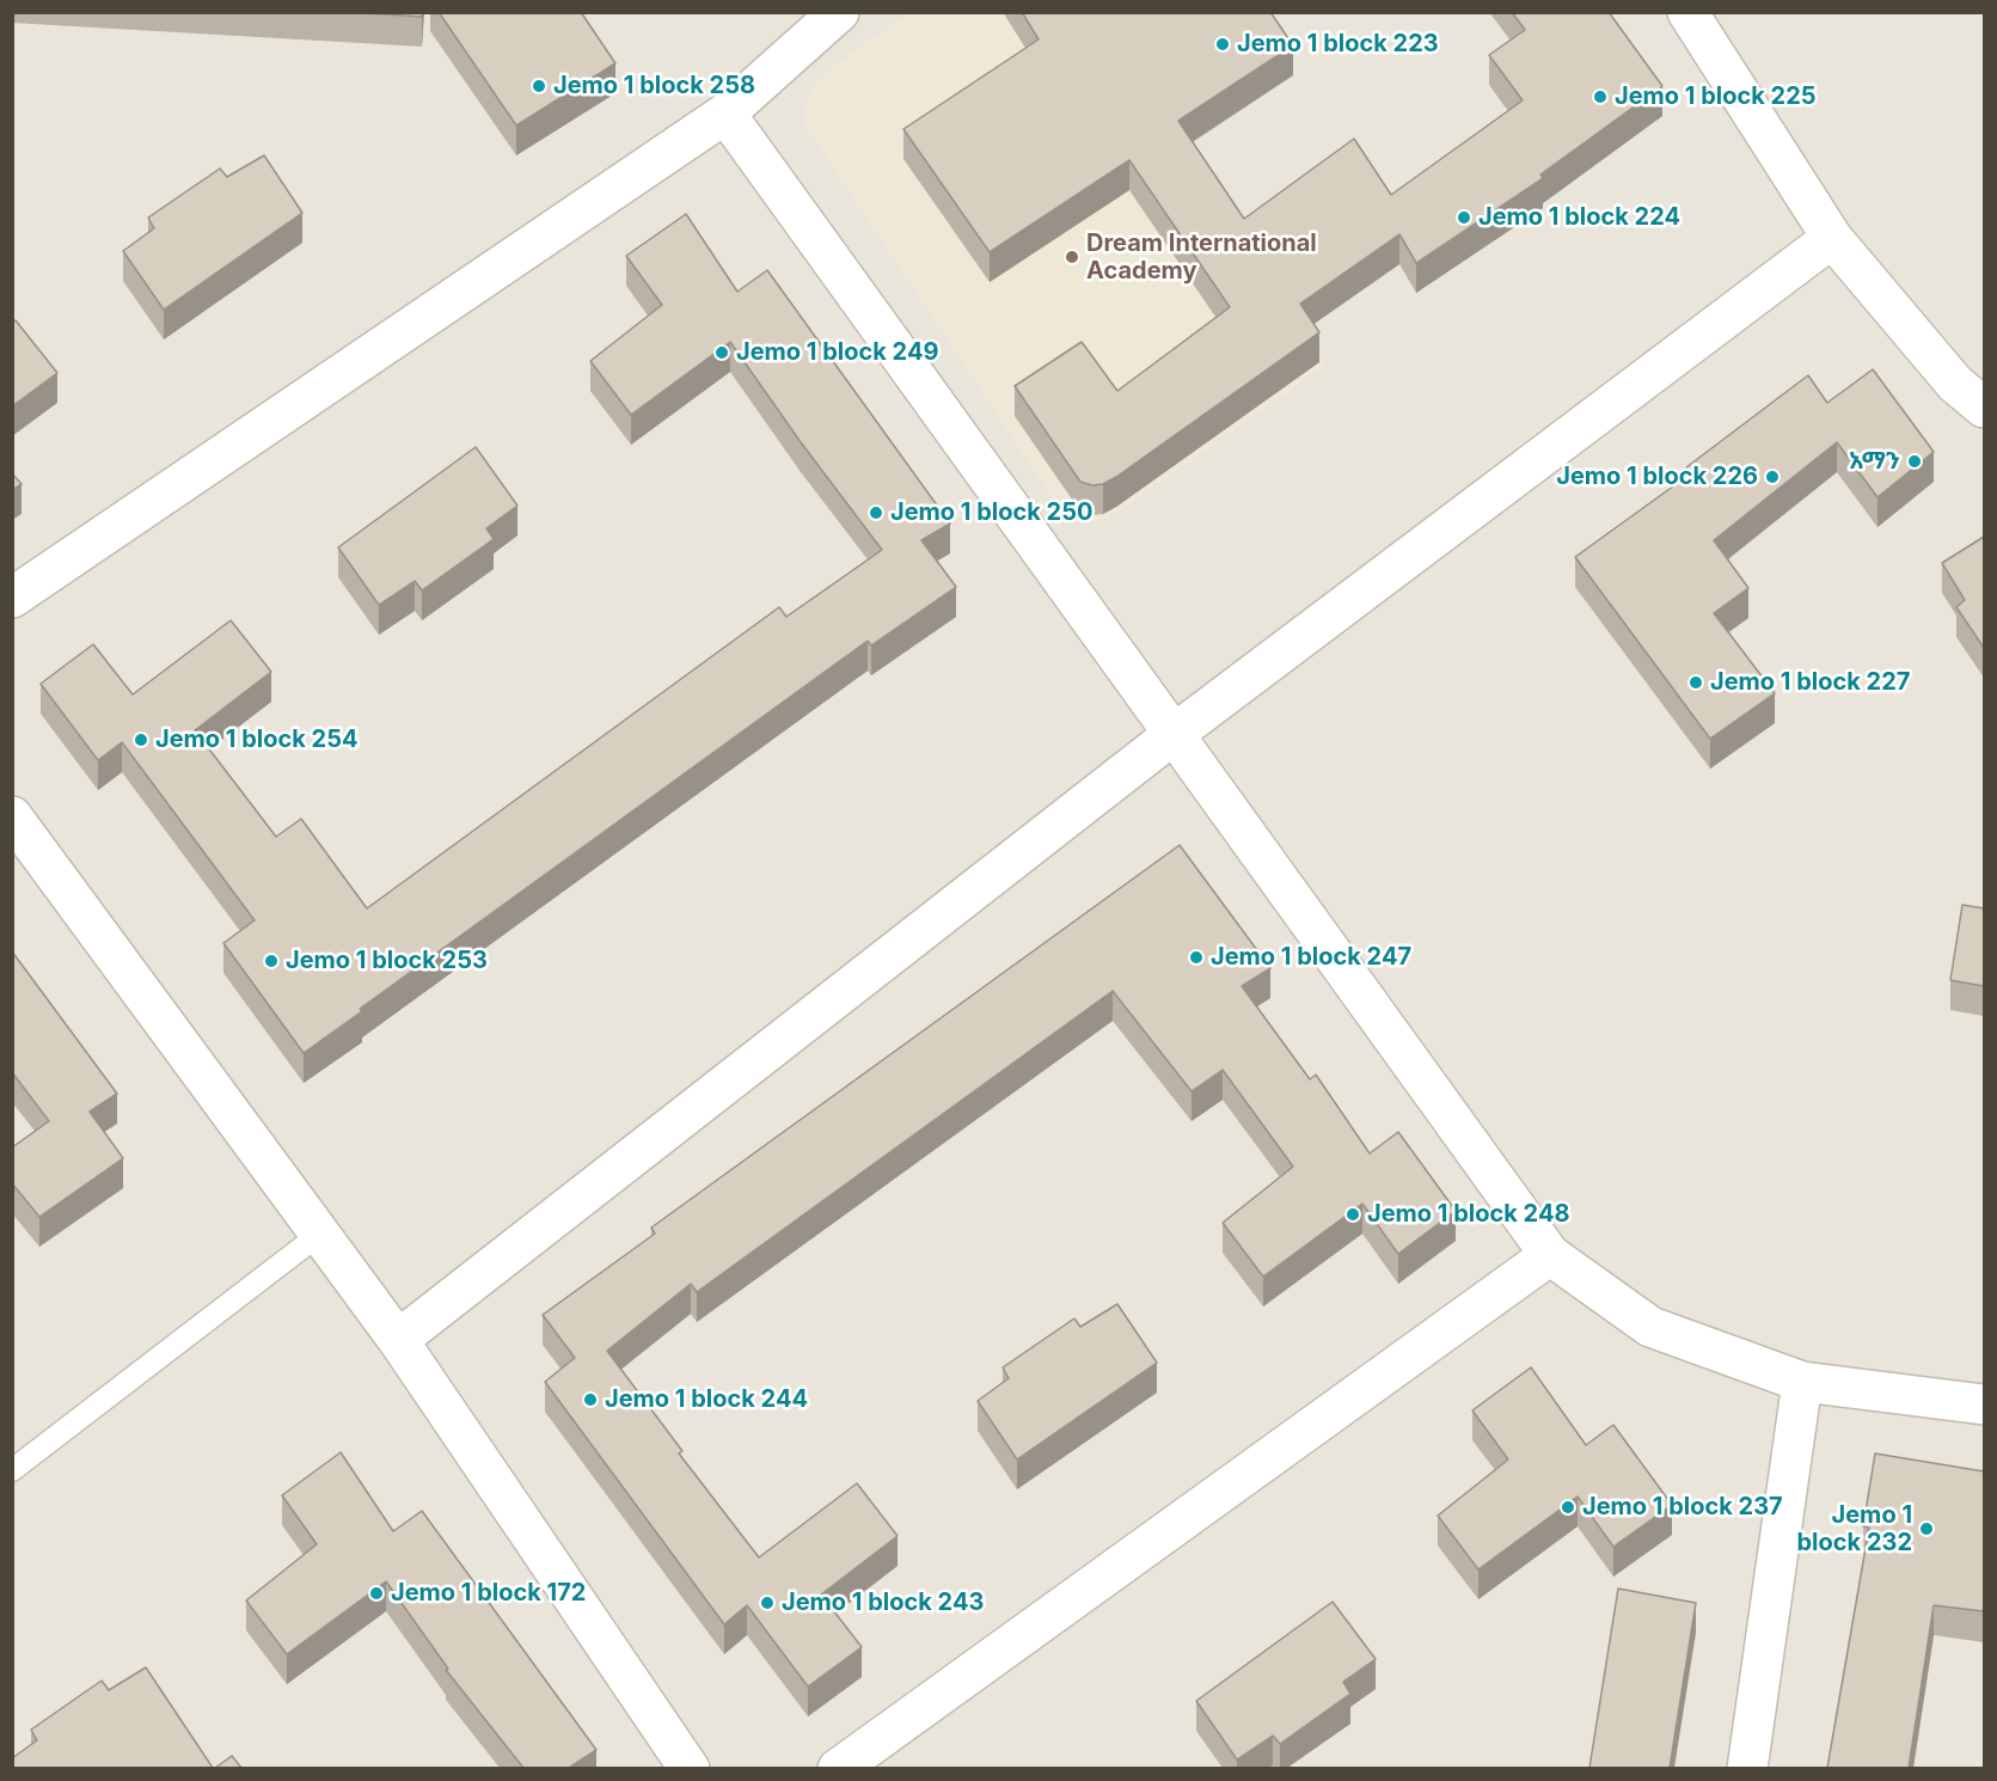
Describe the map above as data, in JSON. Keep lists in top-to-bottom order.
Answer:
{
  "places": [
    "Jemo 1 block 223",
    "Jemo 1 block 258",
    "Jemo 1 block 225",
    "Jemo 1 block 224",
    "Dream International Academy",
    "Jemo 1 block 249",
    "አማን",
    "Jemo 1 block 226",
    "Jemo 1 block 250",
    "Jemo 1 block 227",
    "Jemo 1 block 254",
    "Jemo 1 block 247",
    "Jemo 1 block 253",
    "Jemo 1 block 248",
    "Jemo 1 block 244",
    "Jemo 1 block 237",
    "Jemo 1 block 232",
    "Jemo 1 block 172",
    "Jemo 1 block 243"
  ]
}
